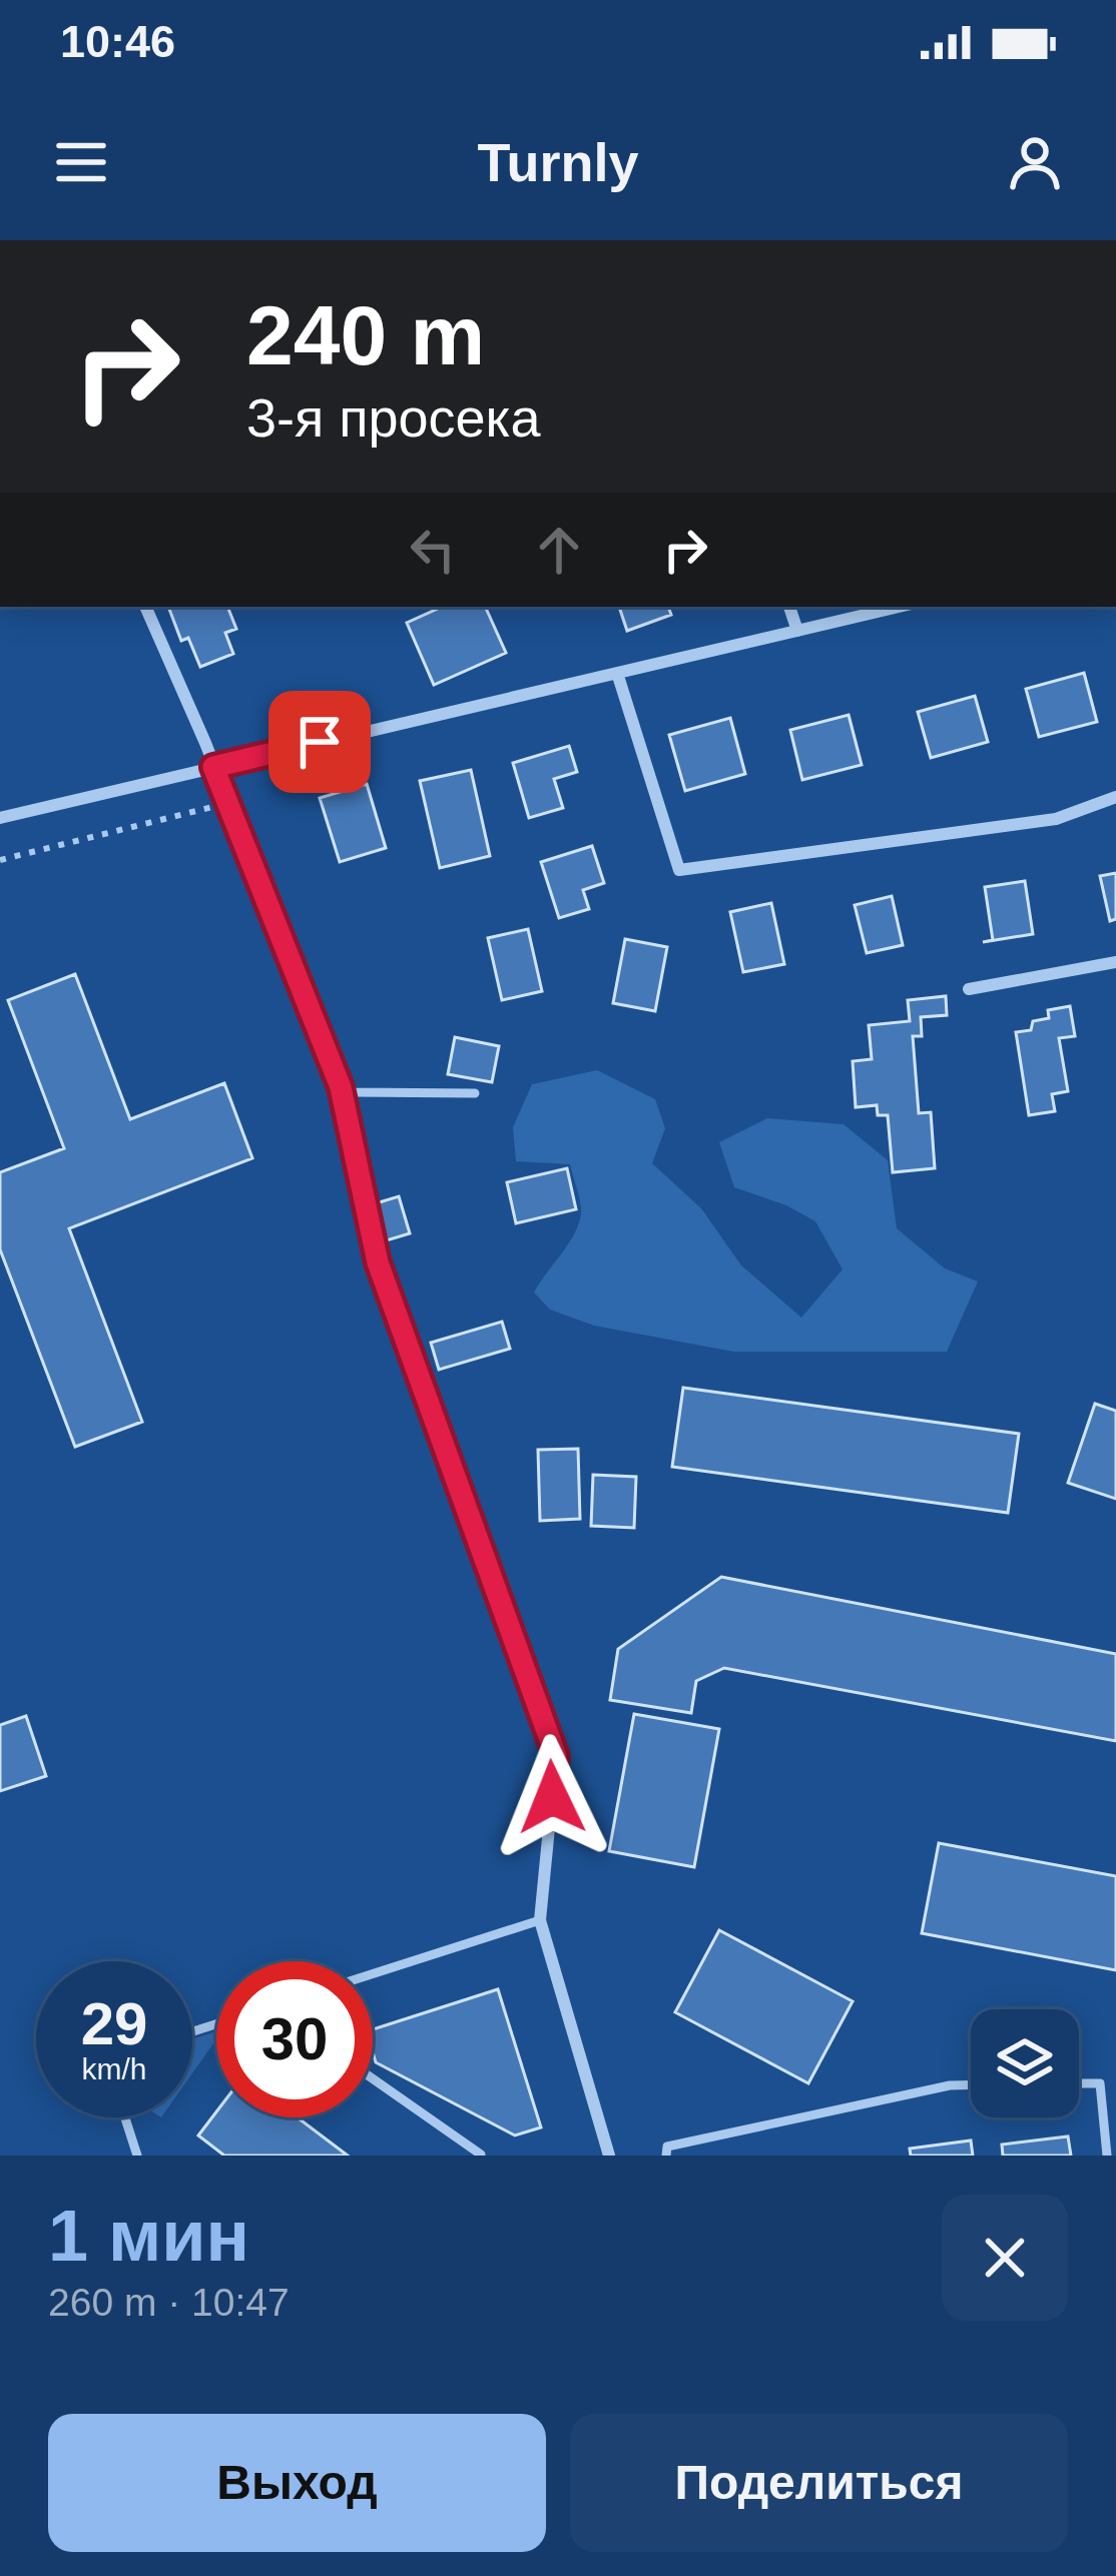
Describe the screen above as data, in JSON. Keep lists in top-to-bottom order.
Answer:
{
  "page": {
    "status": "10:46",
    "header": "Turnly",
    "turn": ["240 m", "3-я просека"],
    "speed": "29 km/h",
    "limit": "30",
    "heading": ["1 мин", "260 m · 10:47"],
    "buttons": ["Выход", "Поделиться"]
  }
}
